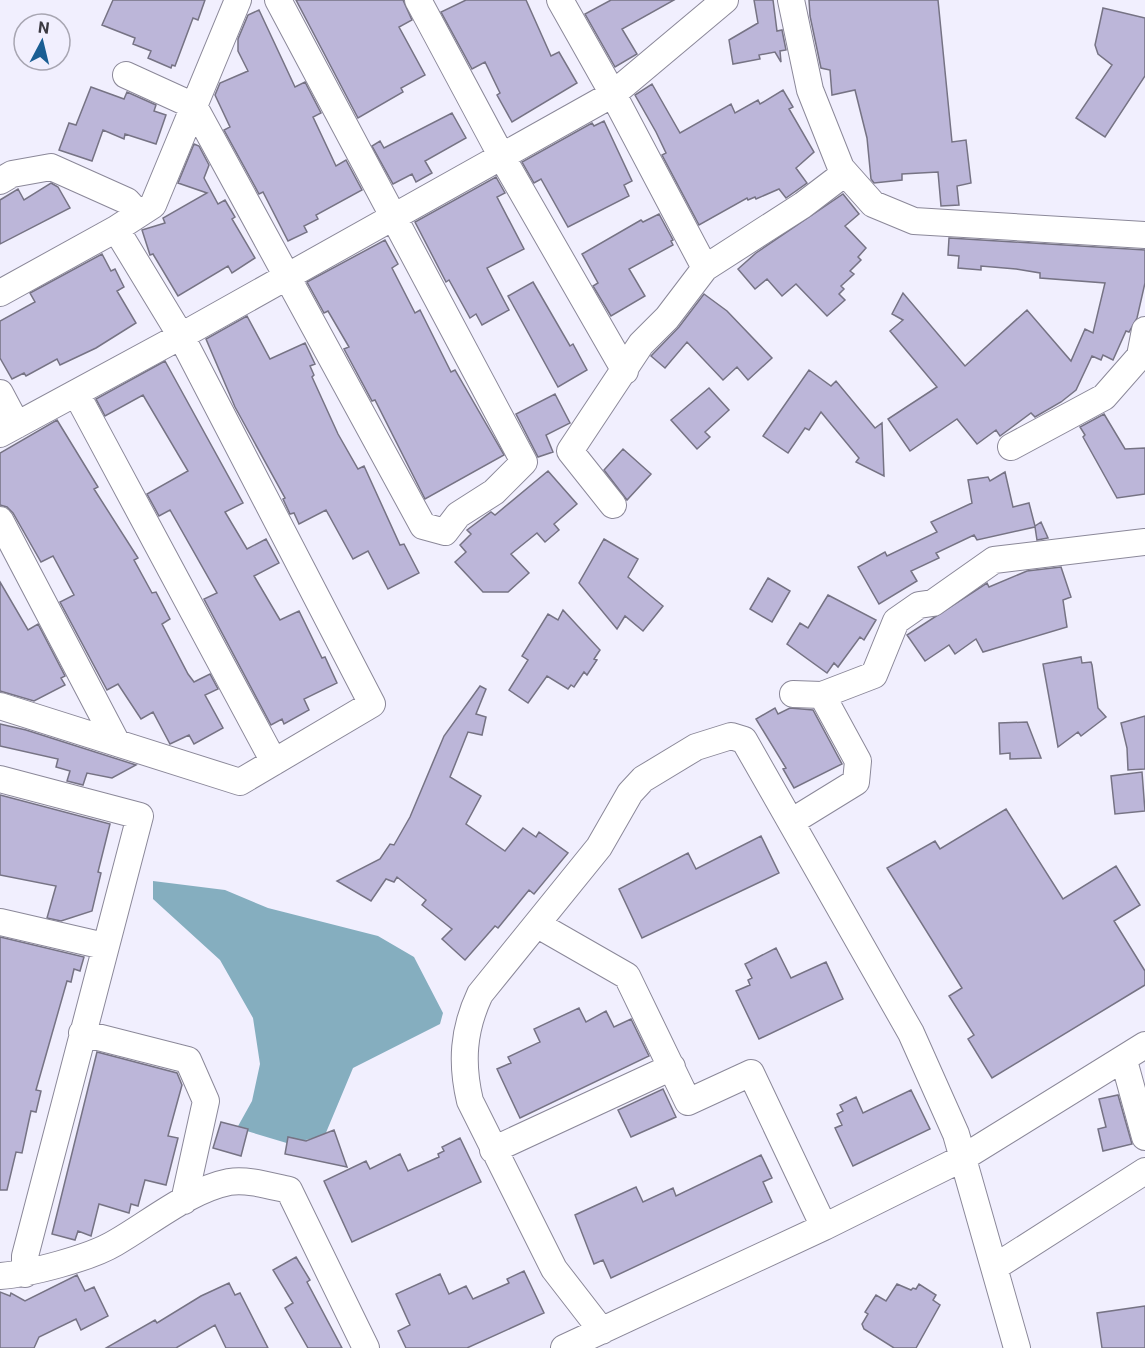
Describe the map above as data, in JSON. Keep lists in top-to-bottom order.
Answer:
{
  "north": "top"
}
